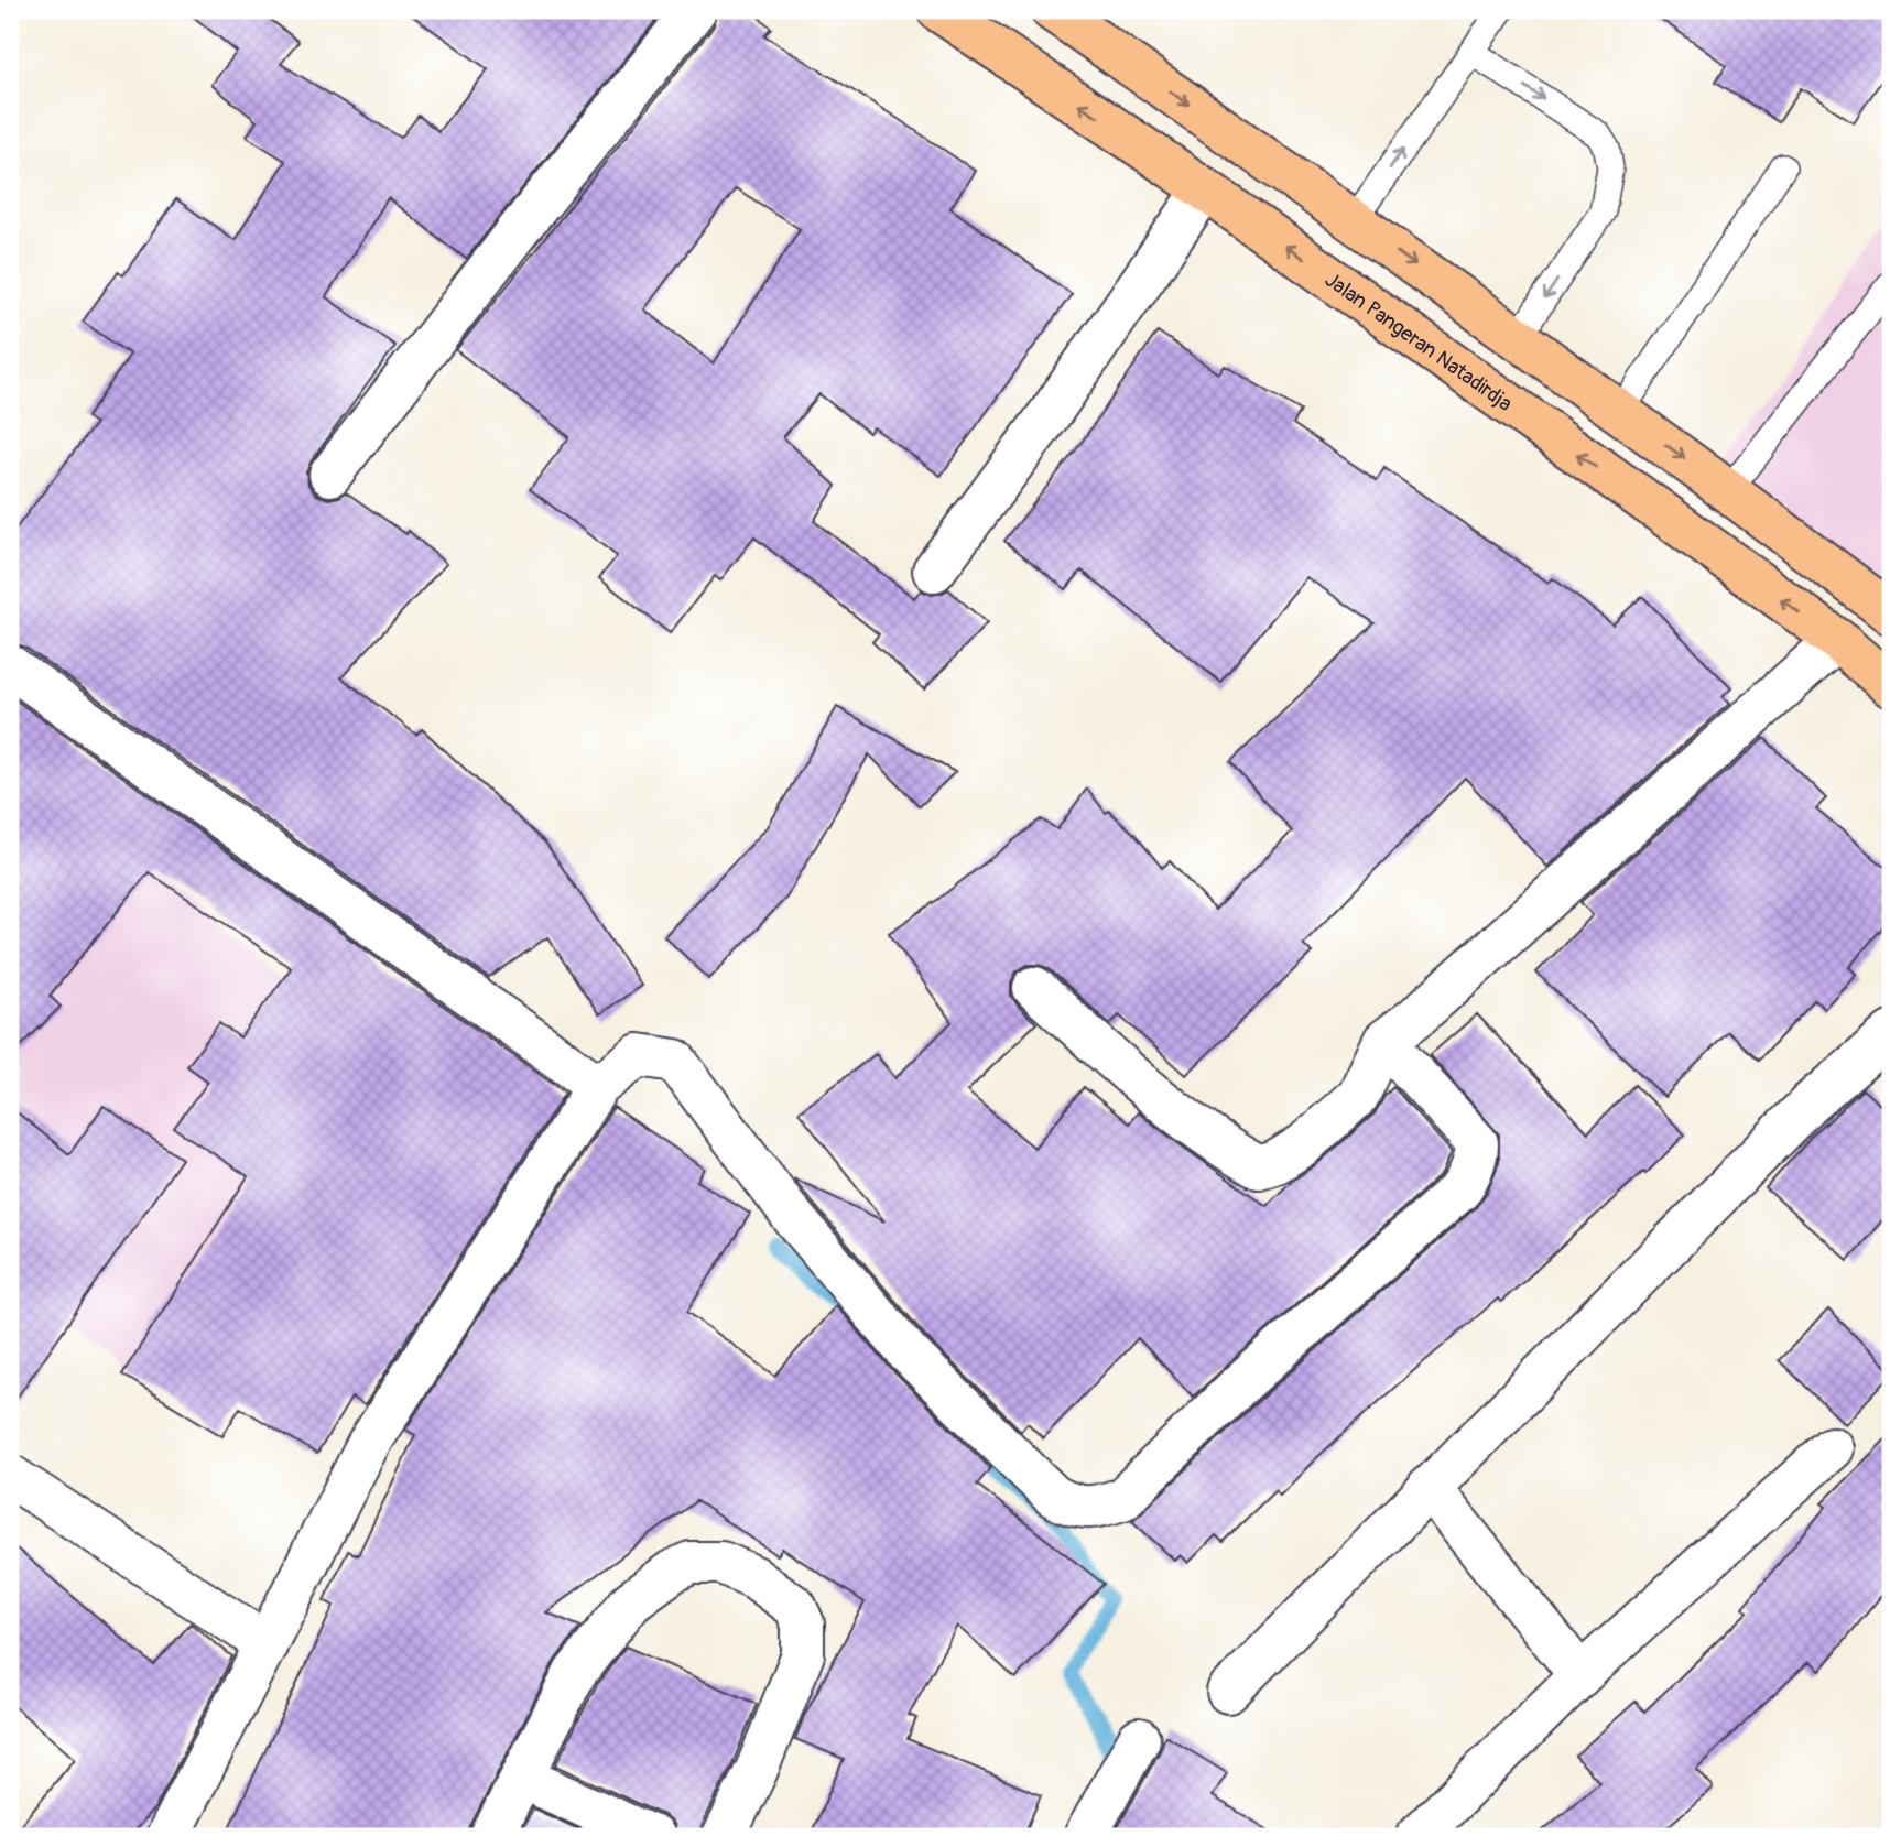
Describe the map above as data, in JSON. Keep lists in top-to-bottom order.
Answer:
{
  "streets": {
    "main road": ["Jalan Pangeran Natadirdja"]
  }
}
